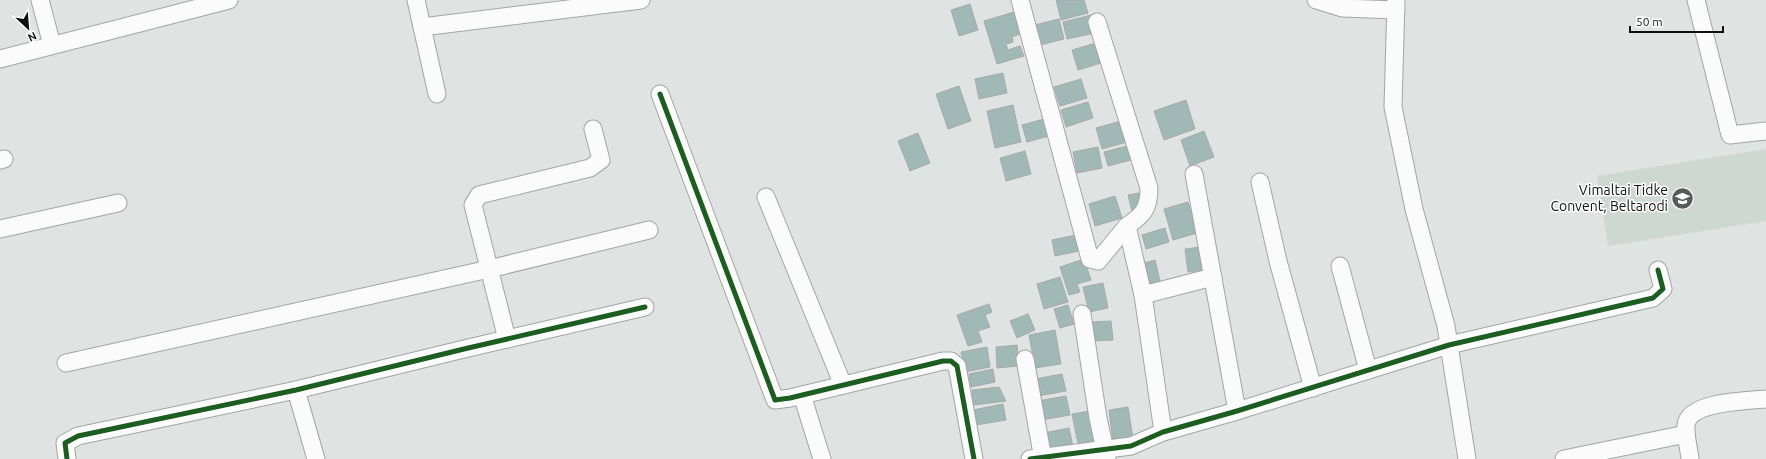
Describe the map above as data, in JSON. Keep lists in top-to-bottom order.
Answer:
{
  "places": {
    "school or university": ["Vimaltai Tidke Convent, Beltarodi"]
  },
  "scale_bar": "50 m",
  "north": "bottom right"
}
